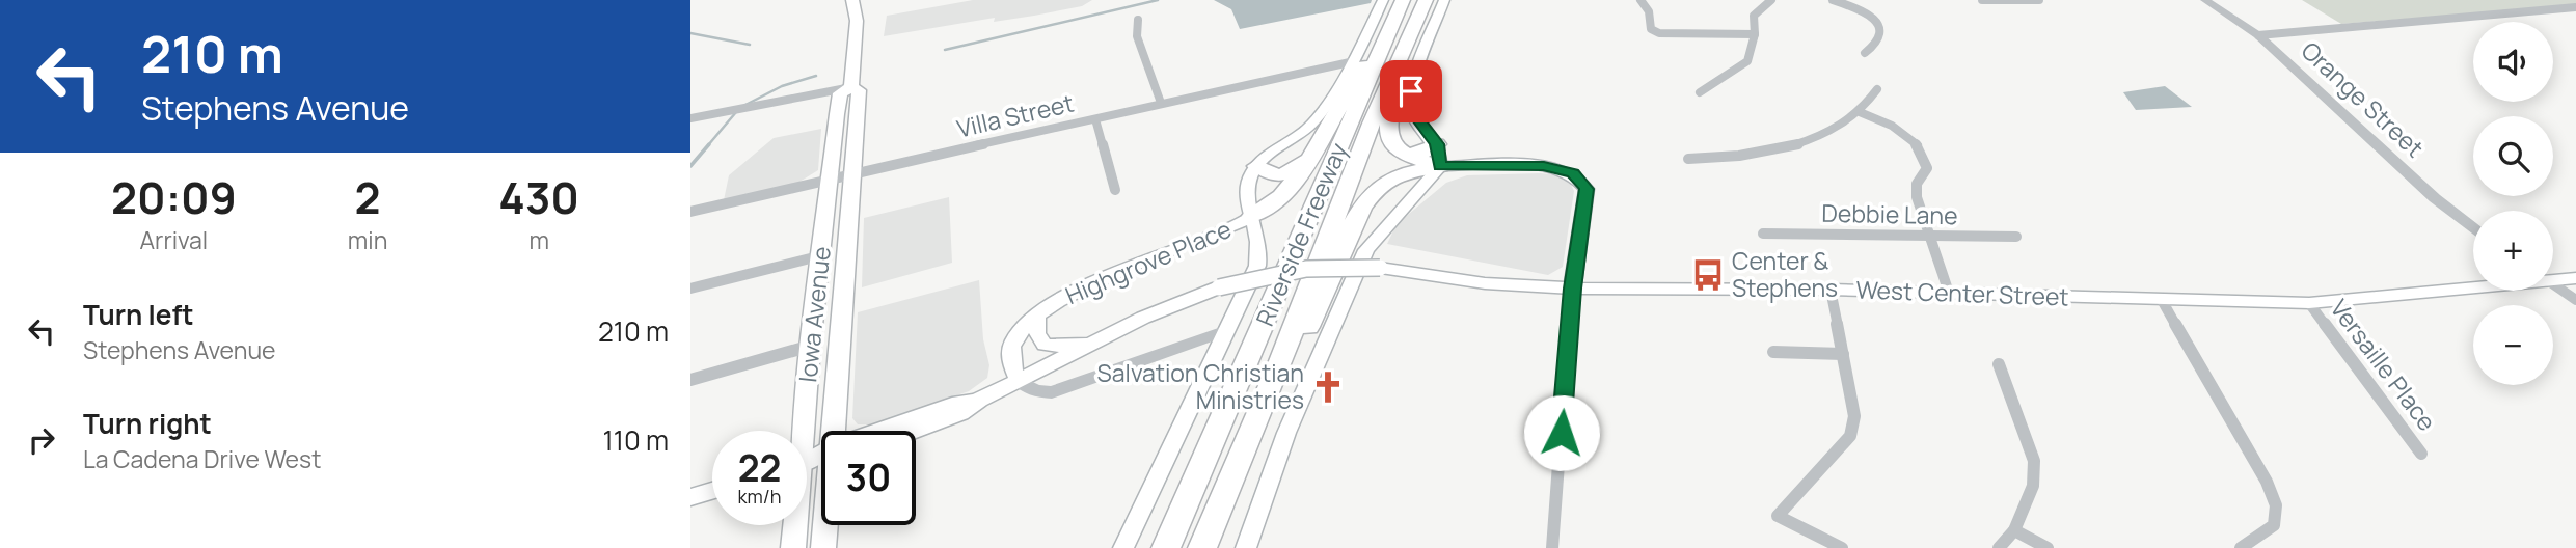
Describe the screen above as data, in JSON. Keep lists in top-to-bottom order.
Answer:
{
  "streets": {
    "highway": ["Riverside Freeway"],
    "main road": ["Highgrove Place", "West Center Street", "Iowa Avenue"],
    "street": [
      "Orange Street",
      "Villa Street",
      "Debbie Lane",
      "Versaille Place"
    ]
  },
  "crossings": [
    ["Villa Street", "Iowa Avenue"],
    ["West Center Street", "Versaille Place"]
  ],
  "places": {
    "bus stop": ["Center & Stephens"],
    "church": ["Salvation Christian Ministries"]
  },
  "page": {
    "turn": ["210 m", "Stephens Avenue"],
    "map_buttons": ["+", "−"],
    "eta": [
      "20:09",
      "Arrival",
      "2",
      "min",
      "430",
      "m"
    ],
    "list": [
      {
        "name": "Turn left",
        "note": "Stephens Avenue",
        "value": "210 m"
      },
      {
        "name": "Turn right",
        "note": "La Cadena Drive West",
        "value": "110 m"
      }
    ],
    "speed": "22 km/h",
    "limit": "30"
  }
}
